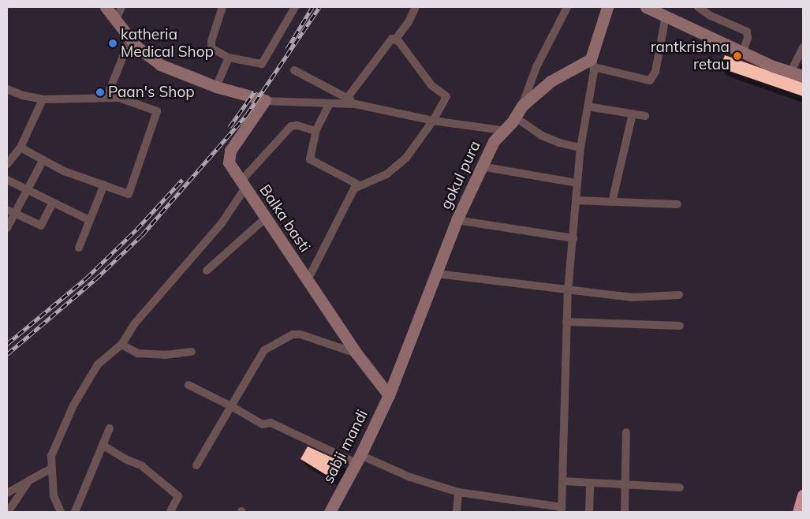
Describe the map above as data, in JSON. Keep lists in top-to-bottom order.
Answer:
{
  "streets": {
    "street": ["gokul pura", "Balka basti", "sabji mandi"]
  },
  "crossings": [
    ["gokul pura", "Balka basti"],
    ["gokul pura", "sabji mandi"],
    ["Balka basti", "sabji mandi"]
  ],
  "places": ["katheria Medical Shop", "rantkrishna retau", "Paan's Shop"]
}
